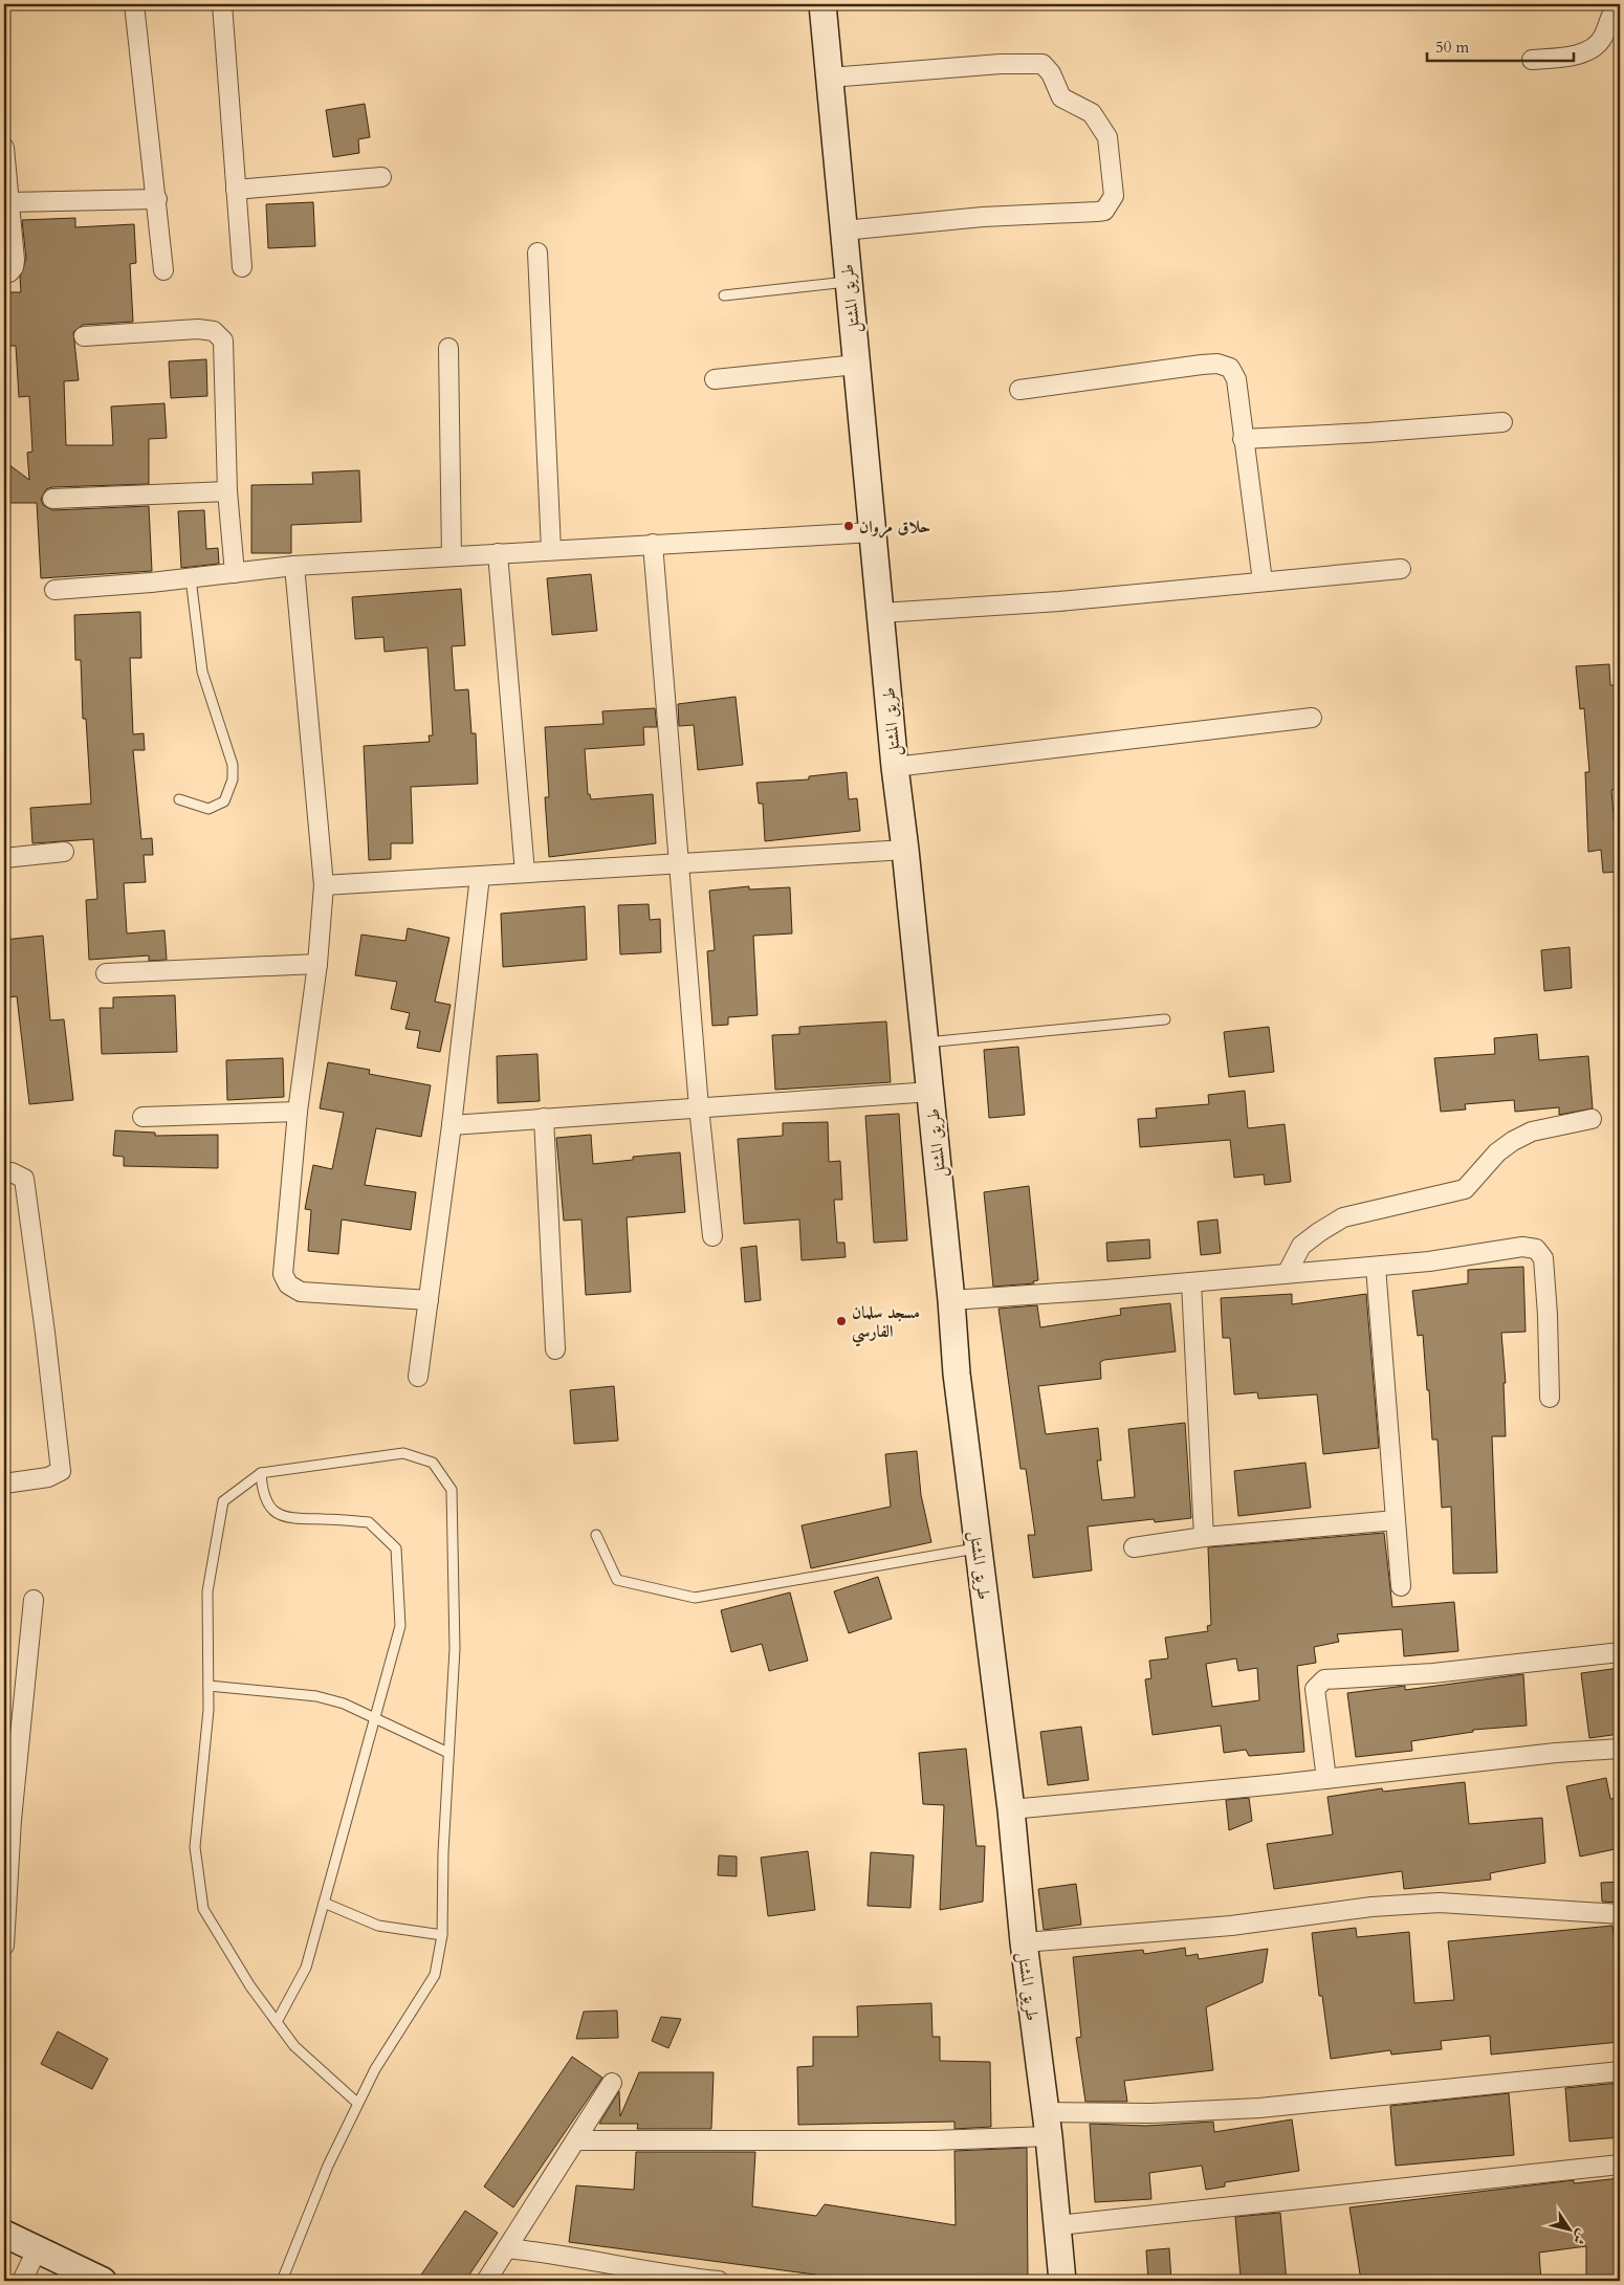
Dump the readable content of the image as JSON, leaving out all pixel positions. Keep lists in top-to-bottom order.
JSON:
{
  "streets": {
    "main road": ["طريق المشتل"]
  },
  "places": ["حلاق مروان", "مسجد سلمان الفارسي"],
  "scale_bar": "50 m",
  "north": "bottom right"
}
